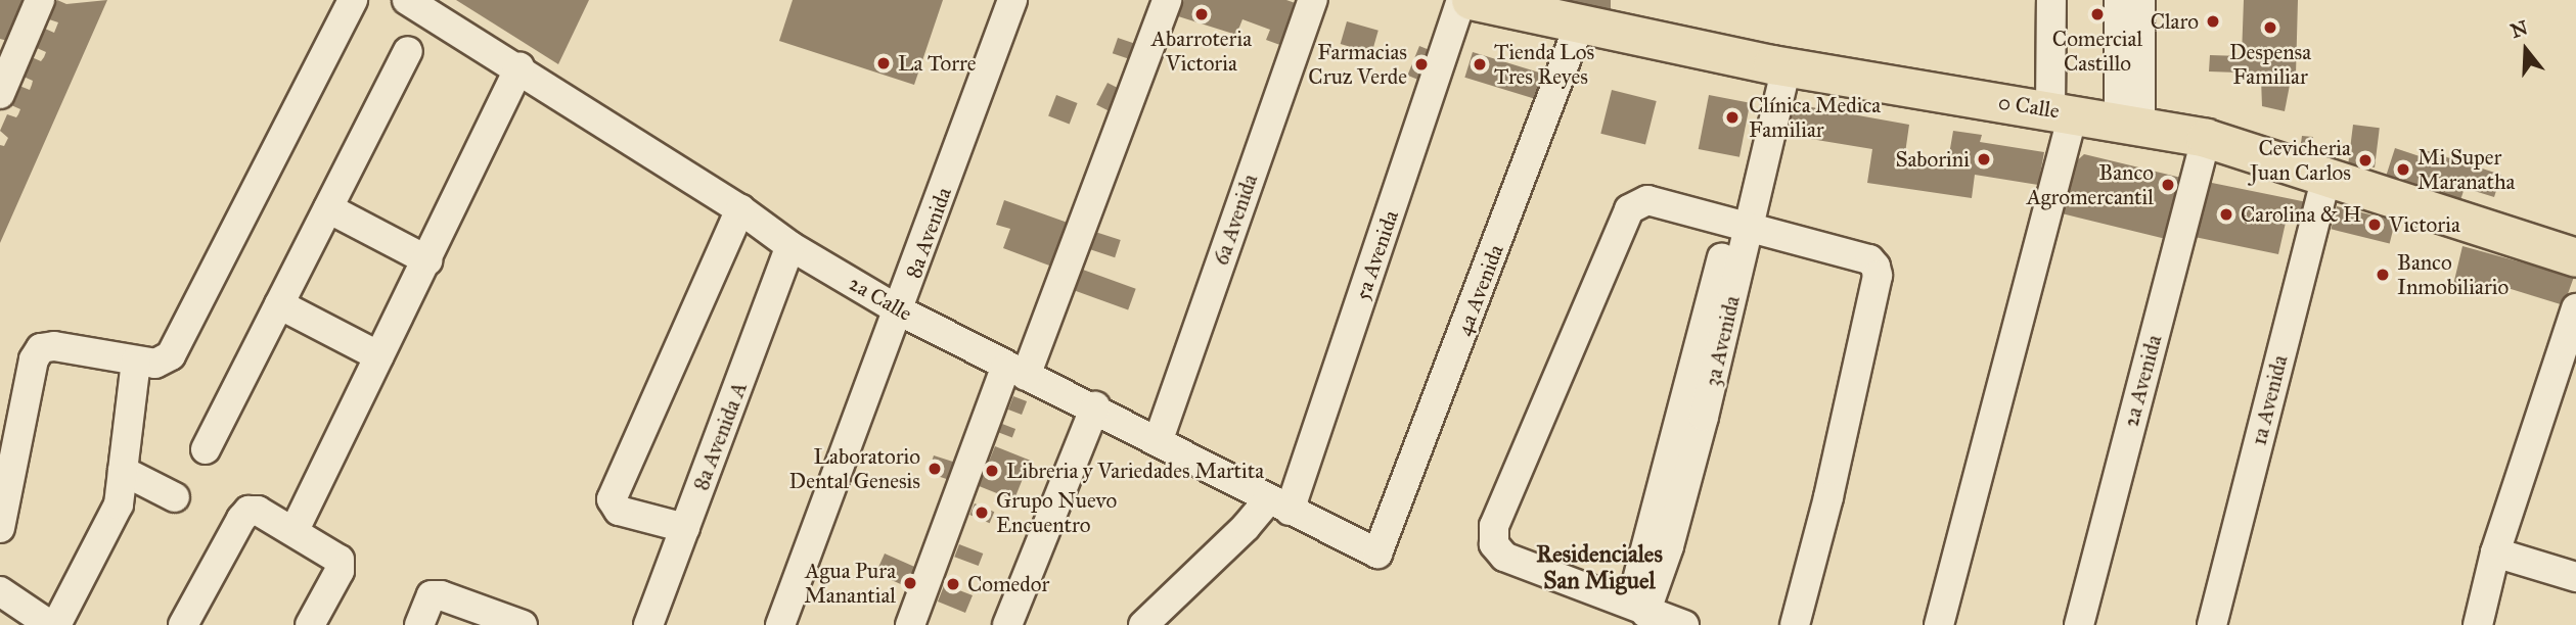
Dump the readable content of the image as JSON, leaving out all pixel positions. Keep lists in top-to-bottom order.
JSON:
{
  "streets": {
    "main road": ["0 Calle"],
    "street": [
      "6a Avenida",
      "8a Avenida",
      "5a Avenida",
      "4a Avenida",
      "2a Calle",
      "3a Avenida",
      "2a Avenida",
      "1a Avenida",
      "8a Avenida A"
    ]
  },
  "crossings": [
    ["0 Calle", "4a Avenida"],
    ["0 Calle", "3a Avenida"],
    ["0 Calle", "2a Avenida"],
    ["0 Calle", "1a Avenida"],
    ["6a Avenida", "2a Calle"],
    ["8a Avenida", "2a Calle"],
    ["5a Avenida", "2a Calle"],
    ["4a Avenida", "2a Calle"],
    ["2a Calle", "8a Avenida A"]
  ],
  "districts": ["Residenciales San Miguel"],
  "places": [
    "Abarroteria Victoria",
    "Comercial Castillo",
    "Claro",
    "Despensa Familiar",
    "La Torre",
    "Farmacias Cruz Verde",
    "Tienda Los Tres Reyes",
    "Clínica Medica Familiar",
    "Saborini",
    "Cevicheria Juan Carlos",
    "Mi Super Maranatha",
    "Banco Agromercantil",
    "Carolina & H",
    "Victoria",
    "Banco Inmobiliario",
    "Laboratorio Dental Genesis",
    "Libreria y Variedades Martita",
    "Grupo Nuevo Encuentro",
    "Agua Pura Manantial",
    "Comedor"
  ],
  "north": "top"
}
